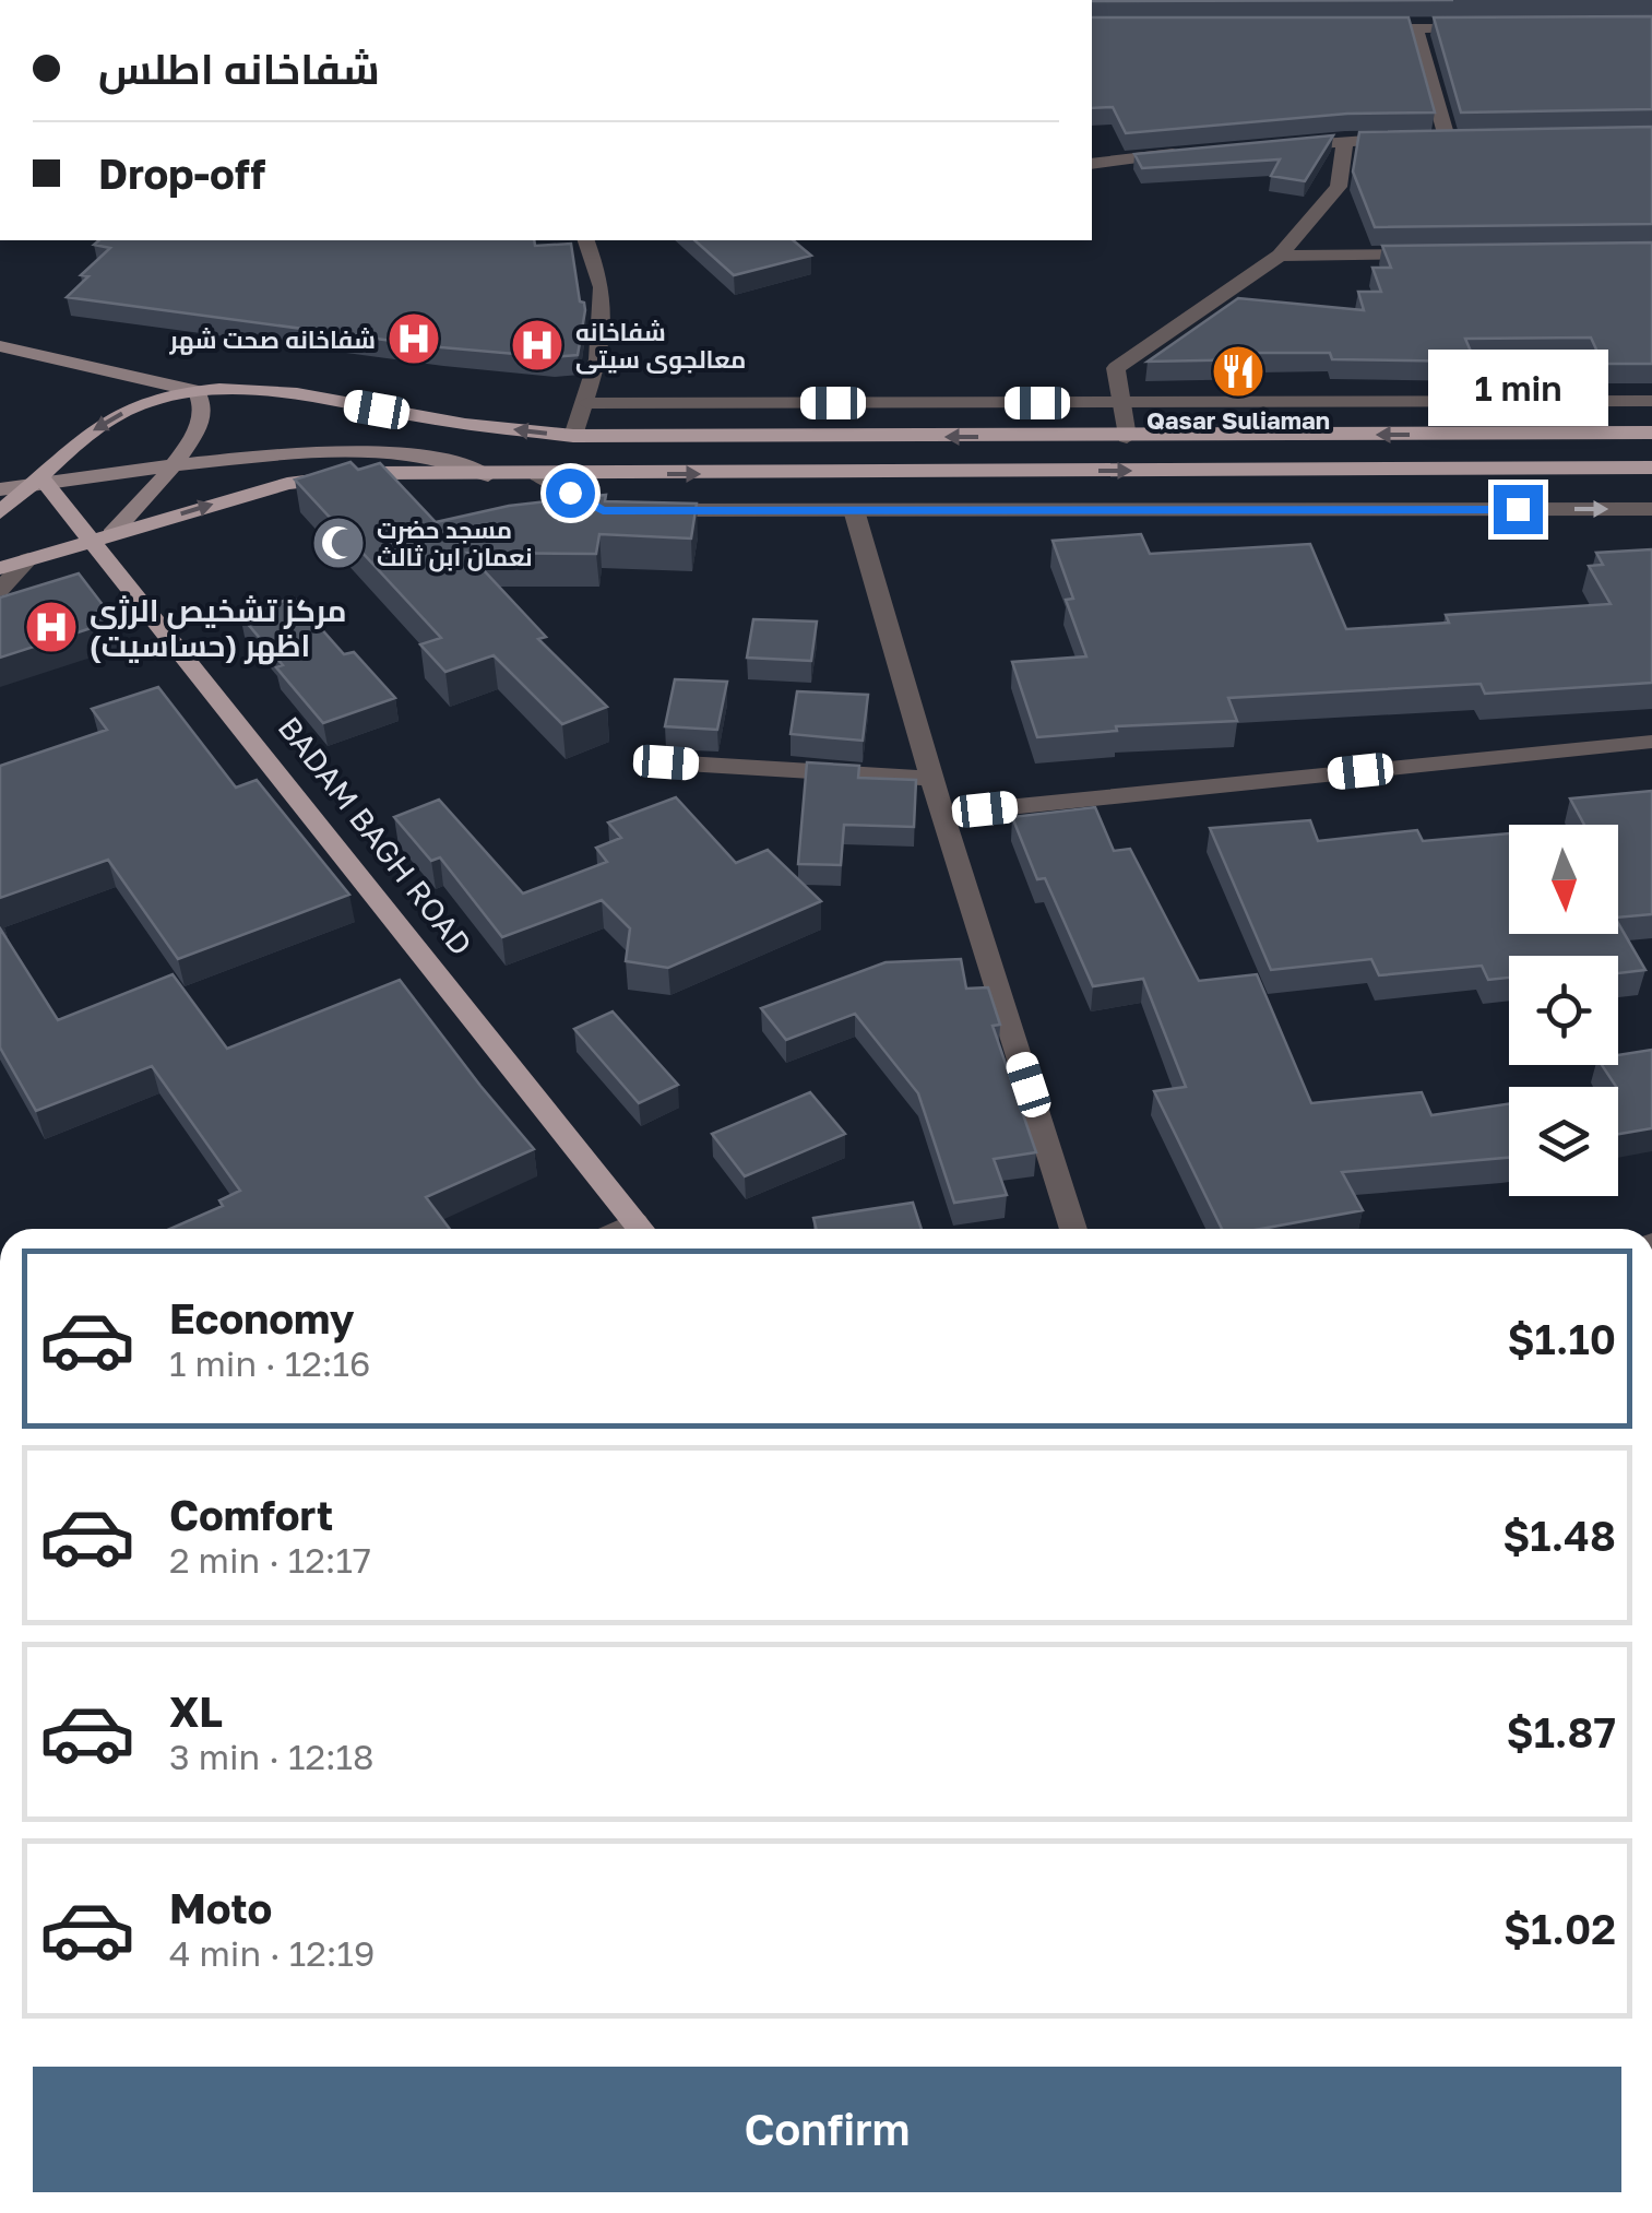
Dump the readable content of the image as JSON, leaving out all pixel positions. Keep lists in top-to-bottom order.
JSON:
{
  "streets": {
    "main road": ["BADAM BAGH ROAD"]
  },
  "places": {
    "hospital": ["شفاخانه صحت شهر", "شفاخانه معالجوی سیتی", "مرکز تشخیص الرژی (حساسیت) اظهر"],
    "restaurant": ["Qasar Suliaman"],
    "mosque": ["مسجد حضرت نعمان ابن ثالث"]
  },
  "north": "bottom",
  "page": {
    "banner": ["شفاخانه اطلس", "Drop-off"],
    "bubble": "1 min",
    "list": [
      {
        "name": "Economy",
        "note": "1 min · 12:16",
        "value": "$1.10"
      },
      {
        "name": "Comfort",
        "note": "2 min · 12:17",
        "value": "$1.48"
      },
      {
        "name": "XL",
        "note": "3 min · 12:18",
        "value": "$1.87"
      },
      {
        "name": "Moto",
        "note": "4 min · 12:19",
        "value": "$1.02"
      }
    ],
    "buttons": "Confirm"
  }
}
